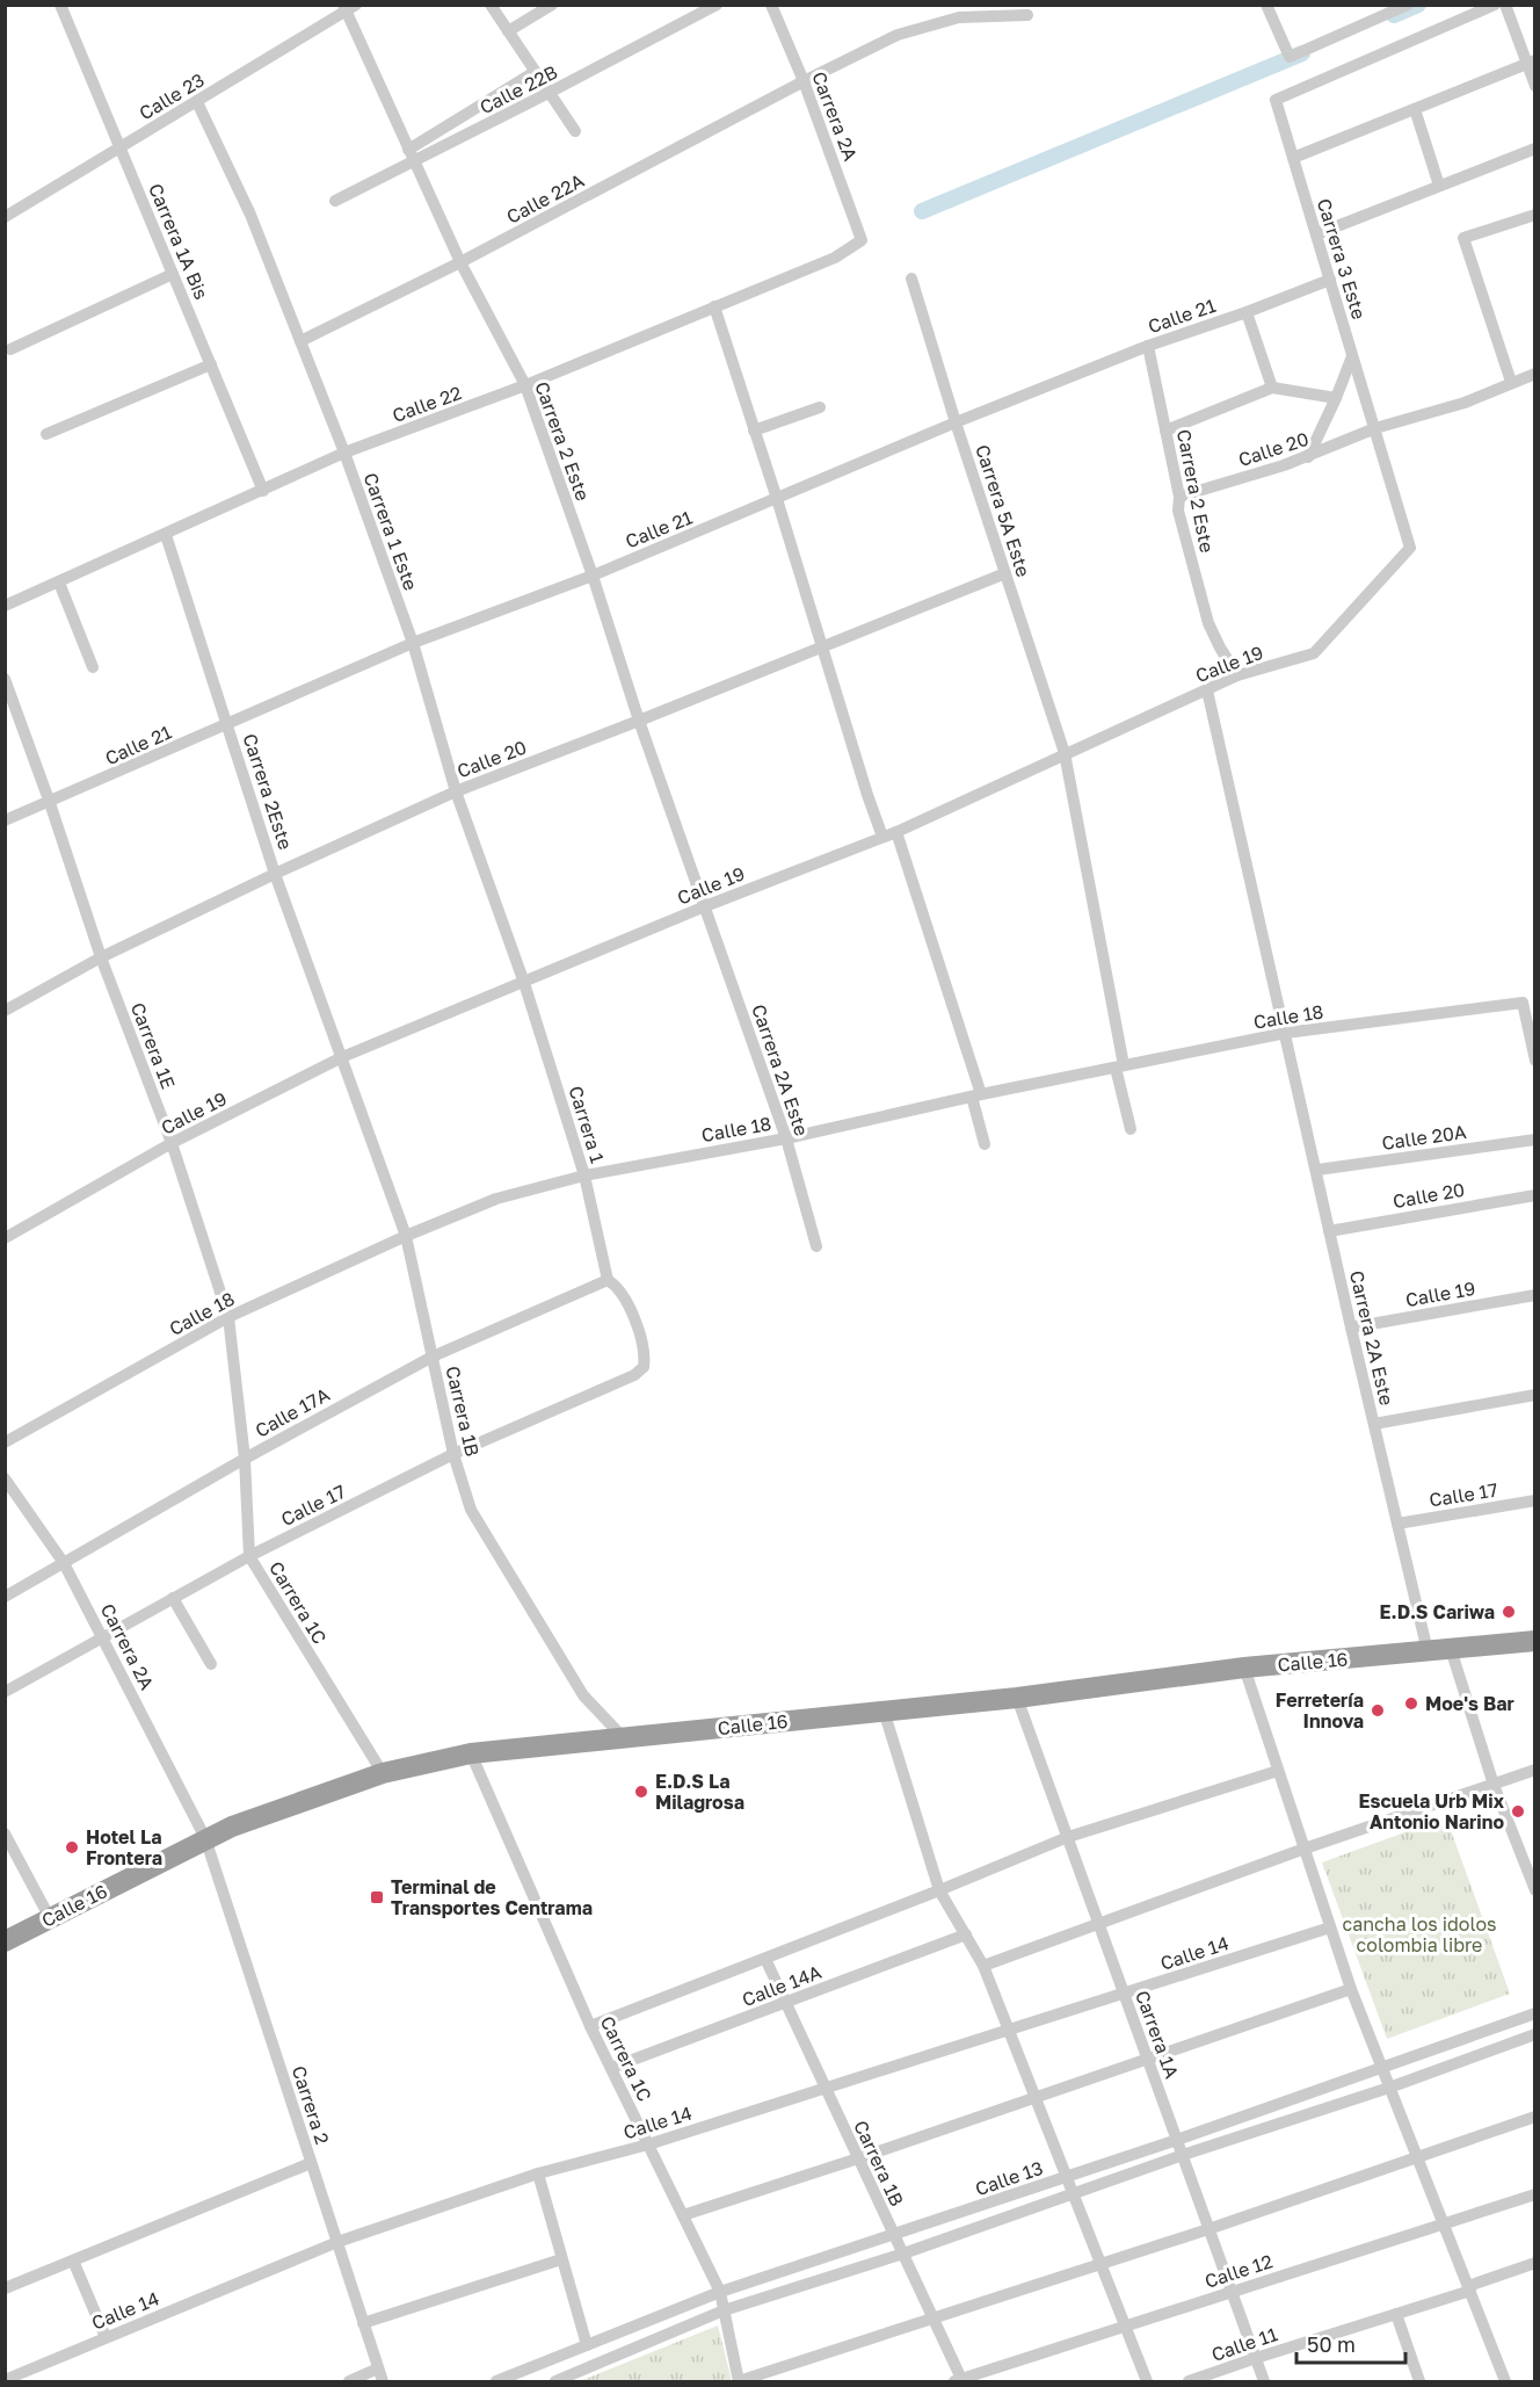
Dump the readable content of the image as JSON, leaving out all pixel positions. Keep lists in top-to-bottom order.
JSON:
{
  "streets": {
    "highway": ["Calle 16"],
    "street": [
      "Calle 22B",
      "Calle 23",
      "Carrera 2A",
      "Calle 22A",
      "Carrera 1A Bis",
      "Carrera 3 Este",
      "Calle 21",
      "Calle 22",
      "Carrera 2 Este",
      "Calle 20",
      "Carrera 5A Este",
      "Carrera 1 Este",
      "Calle 19",
      "Carrera 2Este",
      "Calle 18",
      "Carrera 1E",
      "Carrera 2A Este",
      "Carrera 1",
      "Calle 20A",
      "Carrera 1B",
      "Calle 17A",
      "Calle 17",
      "Carrera 1C",
      "Calle 14",
      "Calle 14A",
      "Carrera 1A",
      "Carrera 2",
      "Calle 13",
      "Calle 12",
      "Calle 11"
    ]
  },
  "crossings": [
    ["Calle 22B", "Carrera 2 Este"],
    ["Calle 23", "Carrera 1A Bis"],
    ["Calle 23", "Carrera 2 Este"],
    ["Calle 23", "Carrera 1 Este"],
    ["Carrera 2A", "Calle 22A"],
    ["Carrera 2A", "Calle 22"],
    ["Carrera 2A", "Calle 17A"],
    ["Carrera 2A", "Calle 17"],
    ["Carrera 2A", "Calle 16"],
    ["Carrera 2A", "Carrera 2"],
    ["Calle 22A", "Carrera 2 Este"],
    ["Calle 22A", "Carrera 1 Este"],
    ["Carrera 1A Bis", "Calle 22"],
    ["Carrera 3 Este", "Calle 21"],
    ["Carrera 3 Este", "Calle 20"],
    ["Carrera 3 Este", "Calle 19"],
    ["Calle 21", "Carrera 2 Este"],
    ["Calle 21", "Carrera 5A Este"],
    ["Calle 21", "Carrera 1 Este"],
    ["Calle 21", "Carrera 2Este"],
    ["Calle 21", "Carrera 1E"],
    ["Calle 22", "Carrera 2 Este"],
    ["Calle 22", "Carrera 1 Este"],
    ["Calle 22", "Carrera 2Este"],
    ["Carrera 2 Este", "Calle 20"],
    ["Carrera 2 Este", "Calle 19"],
    ["Carrera 2 Este", "Carrera 2A Este"],
    ["Calle 20", "Carrera 5A Este"],
    ["Calle 20", "Carrera 1 Este"],
    ["Calle 20", "Carrera 2Este"],
    ["Calle 20", "Carrera 1E"],
    ["Calle 20", "Carrera 2A Este"],
    ["Carrera 5A Este", "Calle 19"],
    ["Carrera 1 Este", "Calle 19"],
    ["Carrera 1 Este", "Carrera 1"],
    ["Calle 19", "Carrera 2Este"],
    ["Calle 19", "Carrera 1E"],
    ["Calle 19", "Carrera 2A Este"],
    ["Calle 19", "Carrera 1"],
    ["Calle 19", "Carrera 1B"],
    ["Carrera 2Este", "Carrera 1B"],
    ["Calle 18", "Carrera 1E"],
    ["Calle 18", "Carrera 2A Este"],
    ["Calle 18", "Carrera 1"],
    ["Calle 18", "Carrera 1B"],
    ["Carrera 1E", "Calle 17A"],
    ["Carrera 1E", "Calle 17"],
    ["Carrera 1E", "Carrera 1C"],
    ["Carrera 2A Este", "Calle 20A"],
    ["Carrera 2A Este", "Calle 17"],
    ["Carrera 2A Este", "Calle 16"],
    ["Carrera 1", "Calle 17A"],
    ["Carrera 1", "Calle 17"],
    ["Carrera 1B", "Calle 17A"],
    ["Carrera 1B", "Calle 17"],
    ["Carrera 1B", "Calle 16"],
    ["Carrera 1B", "Calle 14"],
    ["Carrera 1B", "Calle 14A"],
    ["Carrera 1B", "Calle 13"],
    ["Carrera 1B", "Calle 12"],
    ["Calle 17A", "Calle 17"],
    ["Calle 17", "Carrera 1C"],
    ["Carrera 1C", "Calle 16"],
    ["Carrera 1C", "Calle 14"],
    ["Carrera 1C", "Calle 14A"],
    ["Carrera 1C", "Calle 13"],
    ["Calle 16", "Carrera 1A"],
    ["Calle 16", "Carrera 2"],
    ["Calle 14", "Carrera 1A"],
    ["Calle 14", "Carrera 2"],
    ["Carrera 1A", "Calle 13"],
    ["Carrera 1A", "Calle 12"],
    ["Carrera 1A", "Calle 11"]
  ],
  "parks": ["cancha los idolos colombia libre"],
  "places": {
    "other": [
      "E.D.S Cariwa",
      "Moe's Bar",
      "Ferretería Innova",
      "E.D.S La Milagrosa",
      "Escuela Urb Mix Antonio Narino",
      "Hotel La Frontera"
    ],
    "transit": ["Terminal de Transportes Centrama"]
  },
  "scale_bar": "50 m"
}
